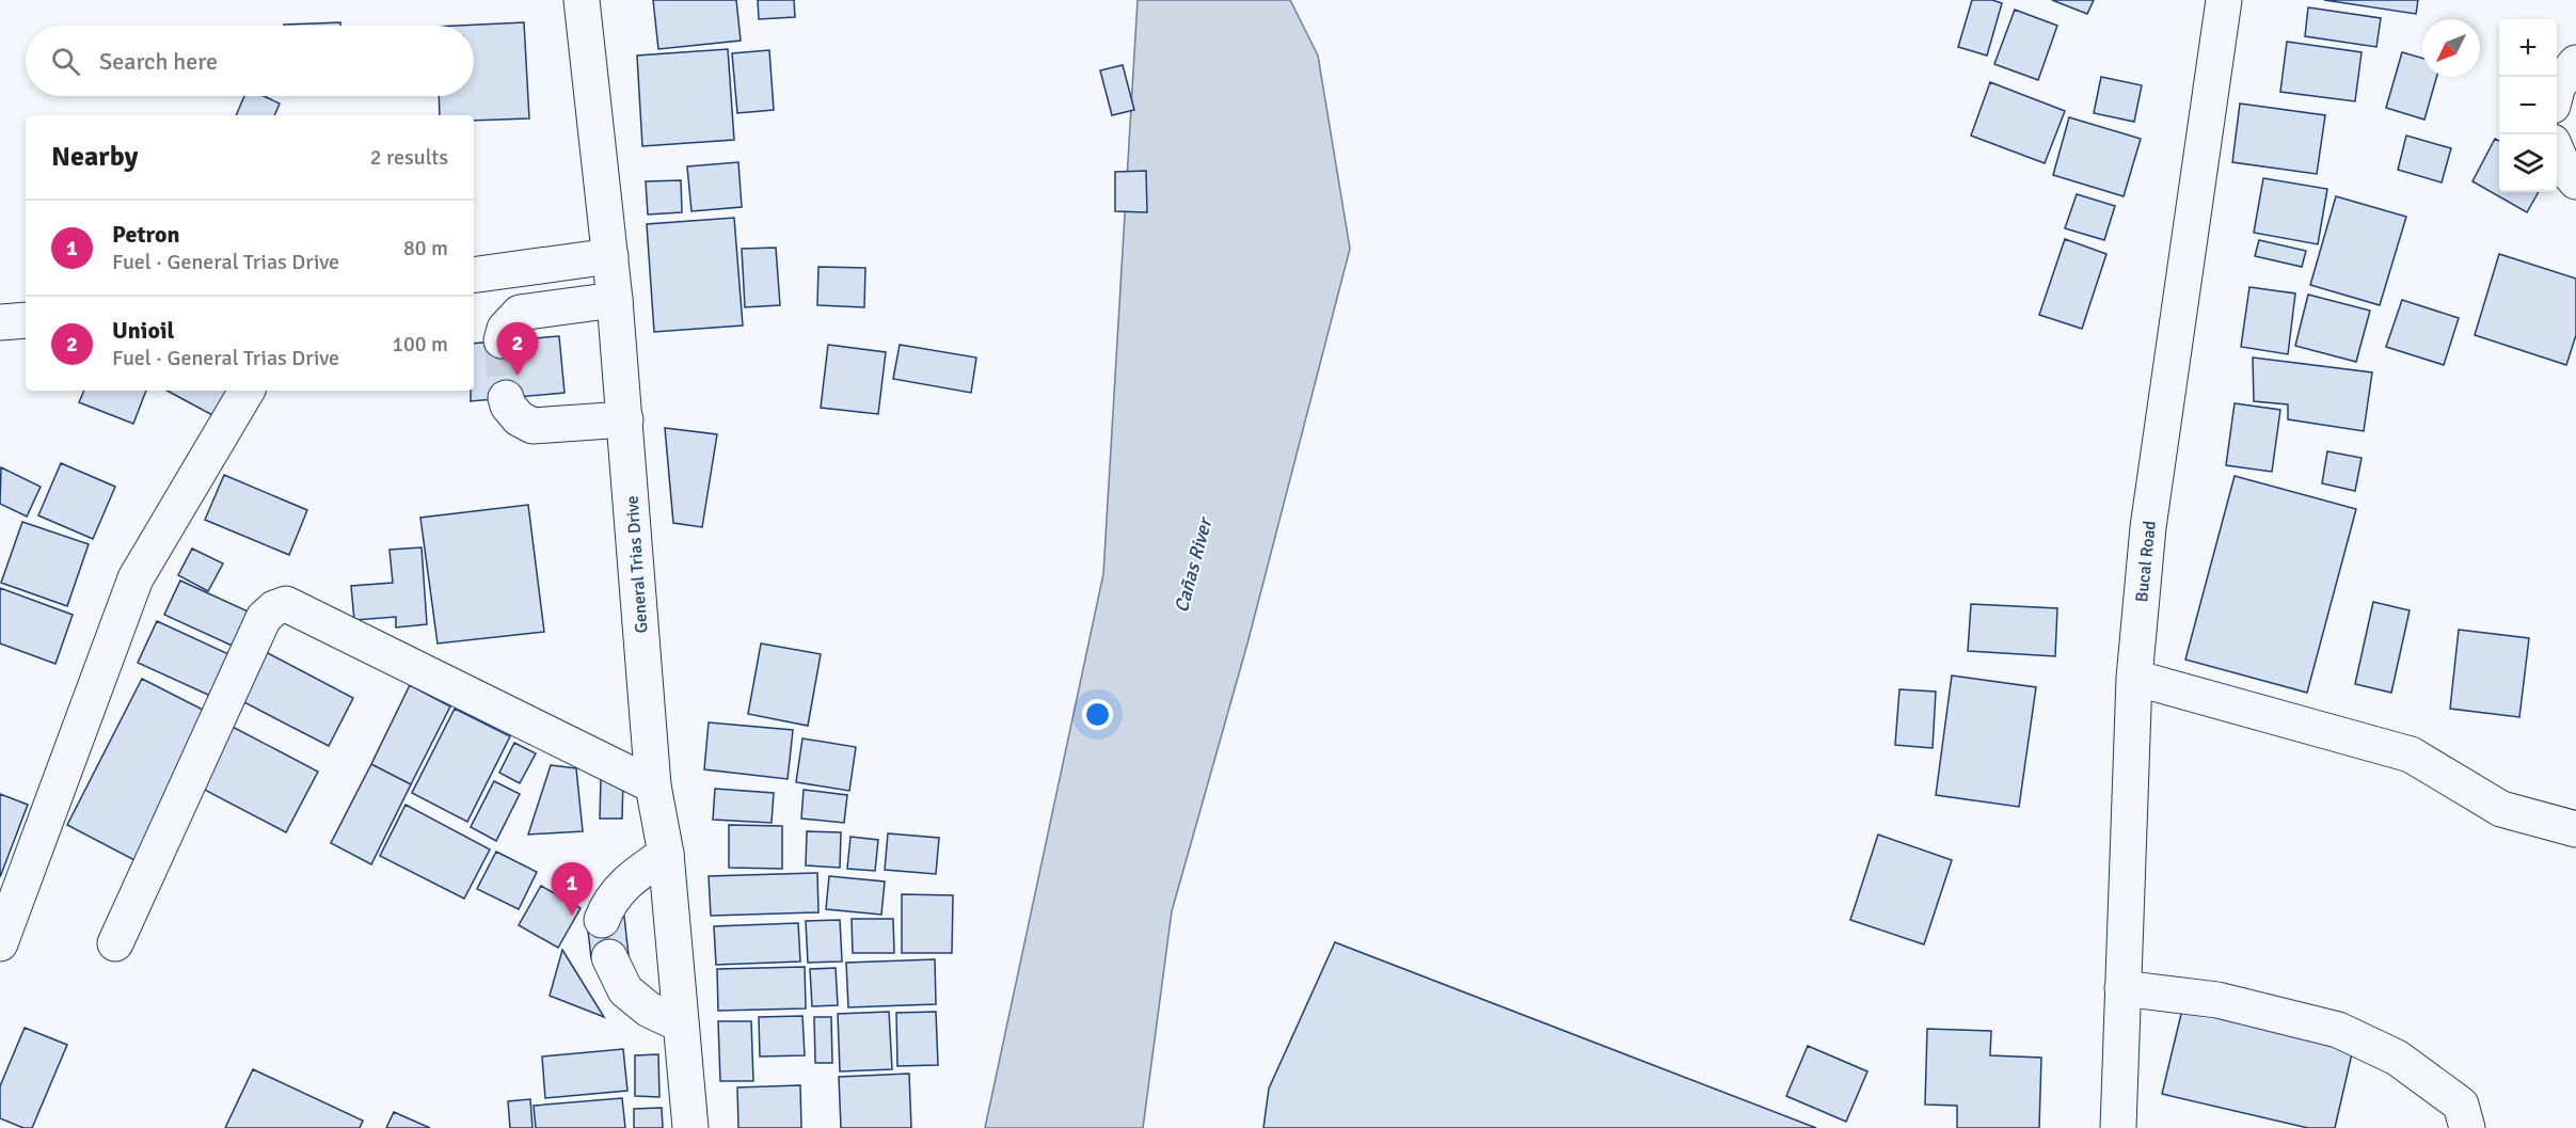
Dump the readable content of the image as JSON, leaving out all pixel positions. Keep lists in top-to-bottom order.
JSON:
{
  "streets": {
    "street": ["Bucal Road", "General Trias Drive"]
  },
  "water": ["Cañas River"],
  "north": "bottom left",
  "page": {
    "map_buttons": ["+", "−"],
    "search": "Search here",
    "heading": ["Nearby", "2 results"],
    "list": [
      {
        "mark": "1",
        "name": "Petron",
        "note": "Fuel · General Trias Drive",
        "value": "80 m"
      },
      {
        "mark": "2",
        "name": "Unioil",
        "note": "Fuel · General Trias Drive",
        "value": "100 m"
      }
    ],
    "pins": ["2", "1"]
  }
}
